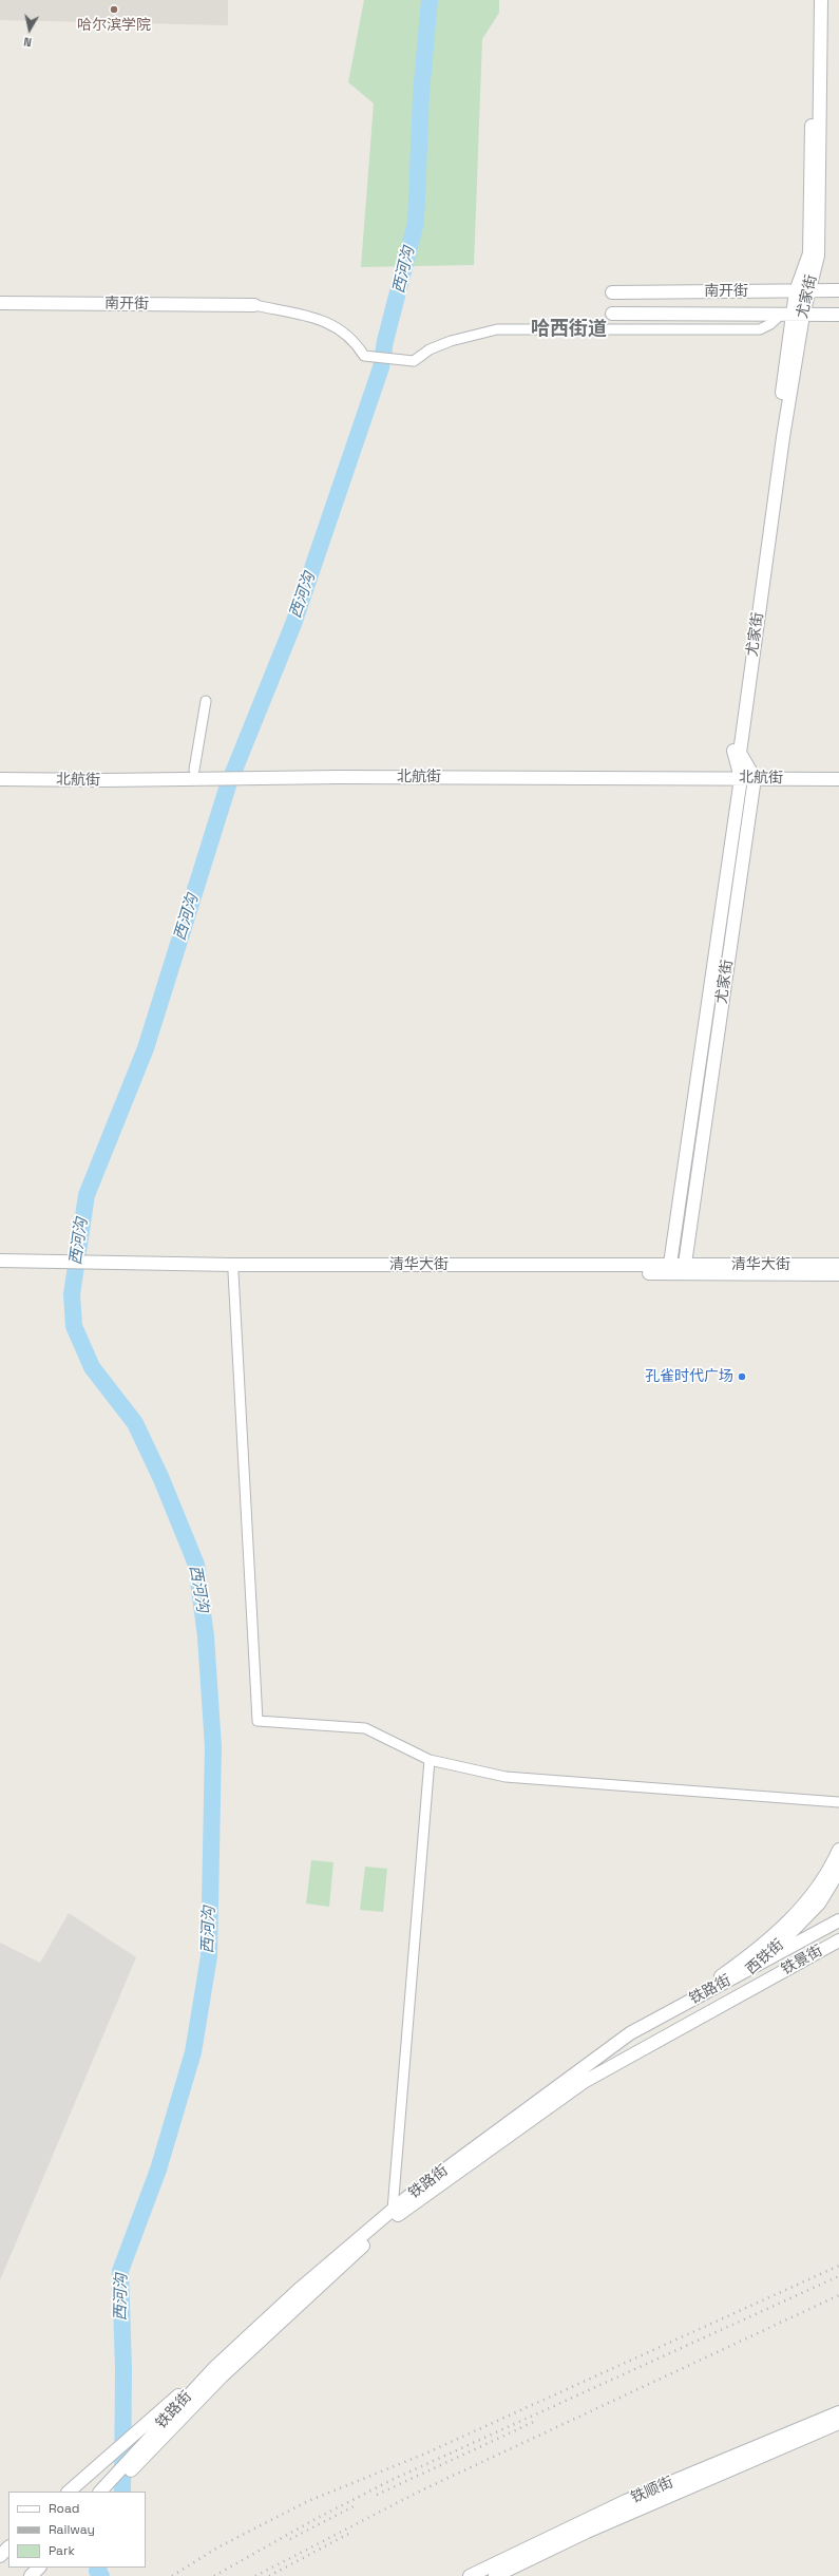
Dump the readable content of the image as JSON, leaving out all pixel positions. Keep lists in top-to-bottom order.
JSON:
{
  "streets": {
    "main road": [
      "南开街",
      "尤家街",
      "北航街",
      "清华大街",
      "西铁街",
      "铁景街",
      "铁路街",
      "铁顺街"
    ]
  },
  "crossings": [
    ["南开街", "尤家街"],
    ["尤家街", "北航街"],
    ["尤家街", "清华大街"],
    ["西铁街", "铁景街"],
    ["西铁街", "铁路街"],
    ["铁景街", "铁路街"]
  ],
  "districts": ["哈西街道"],
  "water": ["西河沟"],
  "places": ["哈尔滨学院", "孔雀时代广场"],
  "legend": ["Road", "Railway", "Park"],
  "north": "bottom"
}
